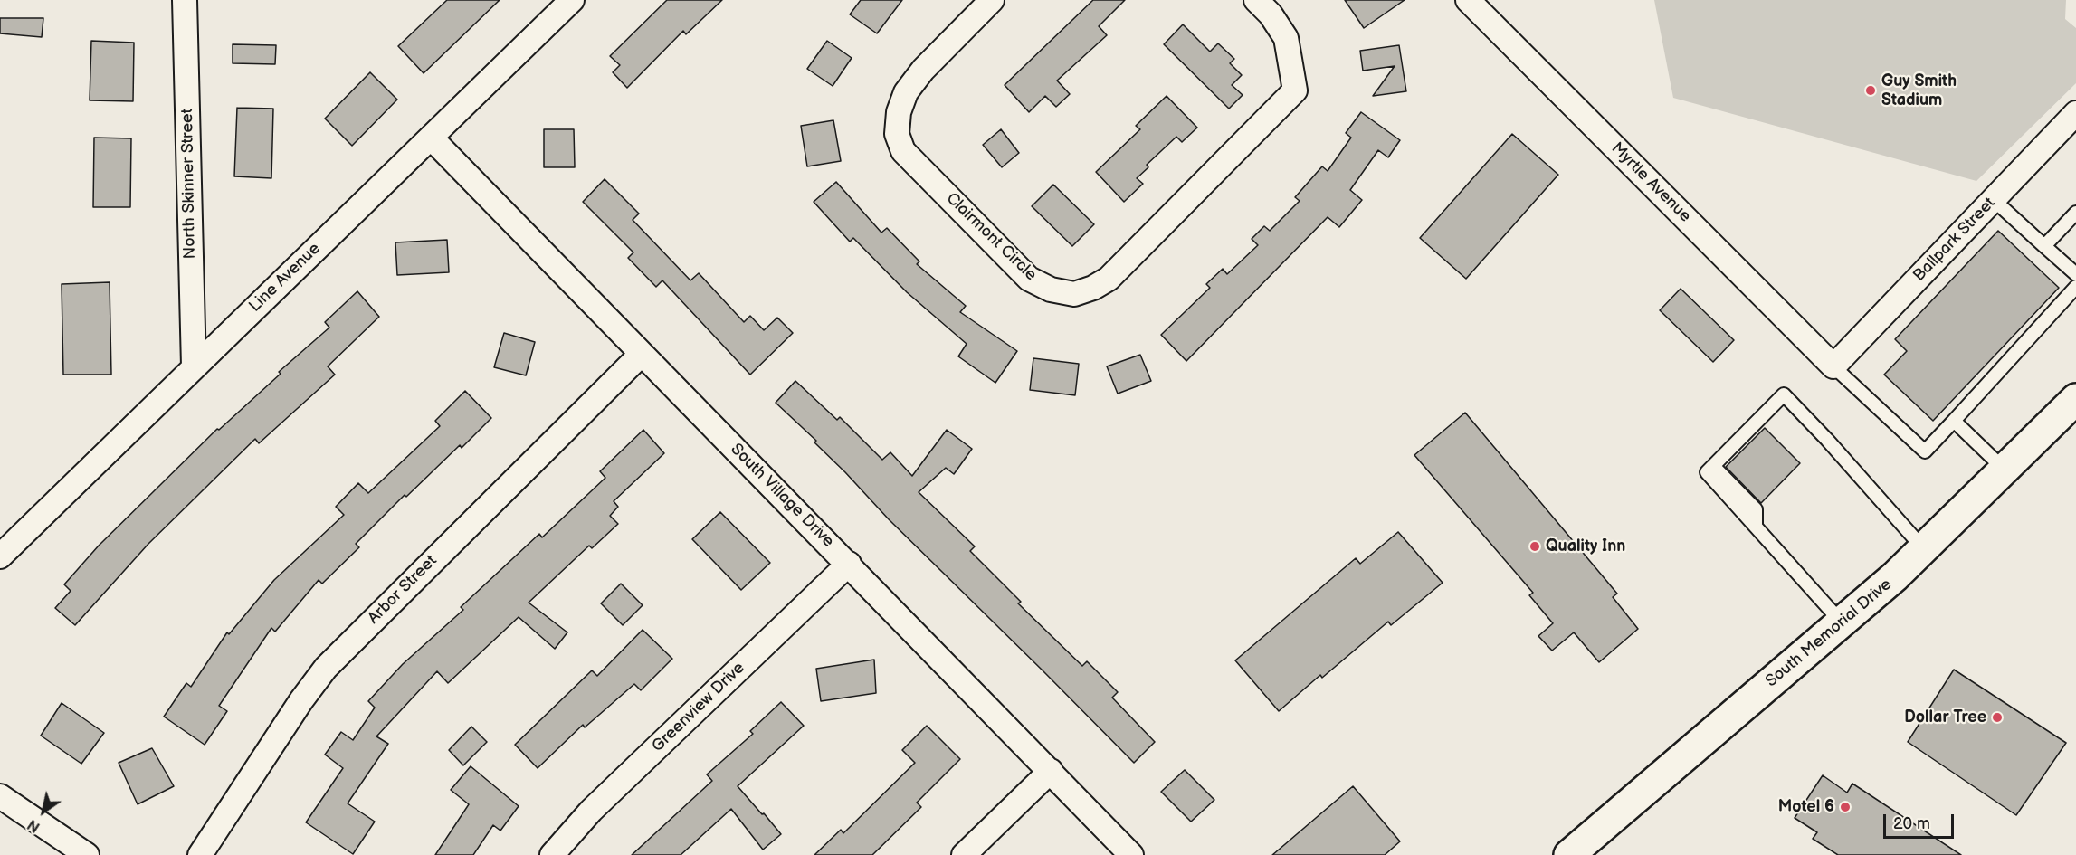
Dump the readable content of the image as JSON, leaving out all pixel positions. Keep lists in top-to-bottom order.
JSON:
{
  "streets": {
    "main road": ["South Memorial Drive"],
    "street": [
      "Myrtle Avenue",
      "North Skinner Street",
      "Clairmont Circle",
      "Ballpark Street",
      "Line Avenue",
      "South Village Drive",
      "Arbor Street",
      "Greenview Drive"
    ]
  },
  "crossings": [
    ["Myrtle Avenue", "Ballpark Street"],
    ["North Skinner Street", "Line Avenue"],
    ["Line Avenue", "South Village Drive"],
    ["South Village Drive", "Arbor Street"],
    ["South Village Drive", "Greenview Drive"]
  ],
  "places": [
    "Guy Smith Stadium",
    "Quality Inn",
    "Dollar Tree",
    "Motel 6"
  ],
  "scale_bar": "20 m",
  "north": "bottom left"
}
